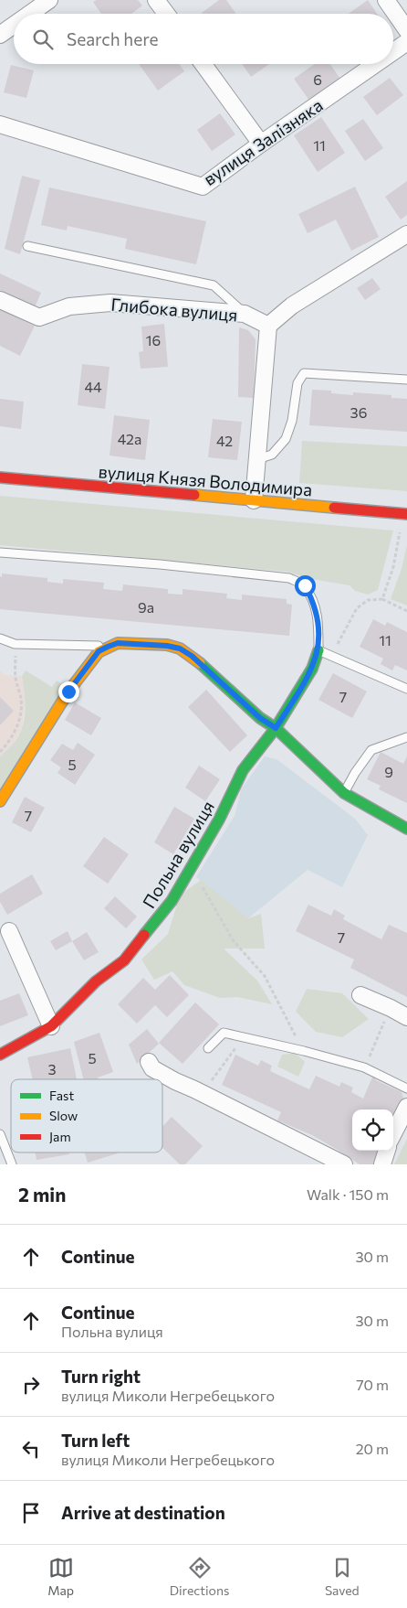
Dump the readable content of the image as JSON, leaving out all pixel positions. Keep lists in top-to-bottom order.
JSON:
{
  "streets": {
    "street": [
      "вулиця Залізняка",
      "Глибока вулиця",
      "вулиця Князя Володимира",
      "Польна вулиця"
    ]
  },
  "house_numbers": [
    "6",
    "11",
    "16",
    "44",
    "36",
    "42а",
    "42",
    "9а",
    "11",
    "7",
    "5",
    "9",
    "7",
    "7",
    "5",
    "3"
  ],
  "legend": ["Fast", "Slow", "Jam"],
  "page": {
    "search": "Search here",
    "heading": ["2 min", "Walk · 150 m"],
    "list": [
      ["Continue", "30 m"],
      ["Continue", "Польна вулиця", "30 m"],
      ["Turn right", "вулиця Миколи Негребецького", "70 m"],
      ["Turn left", "вулиця Миколи Негребецького", "20 m"],
      "Arrive at destination"
    ],
    "nav": ["Map", "Directions", "Saved"]
  }
}
